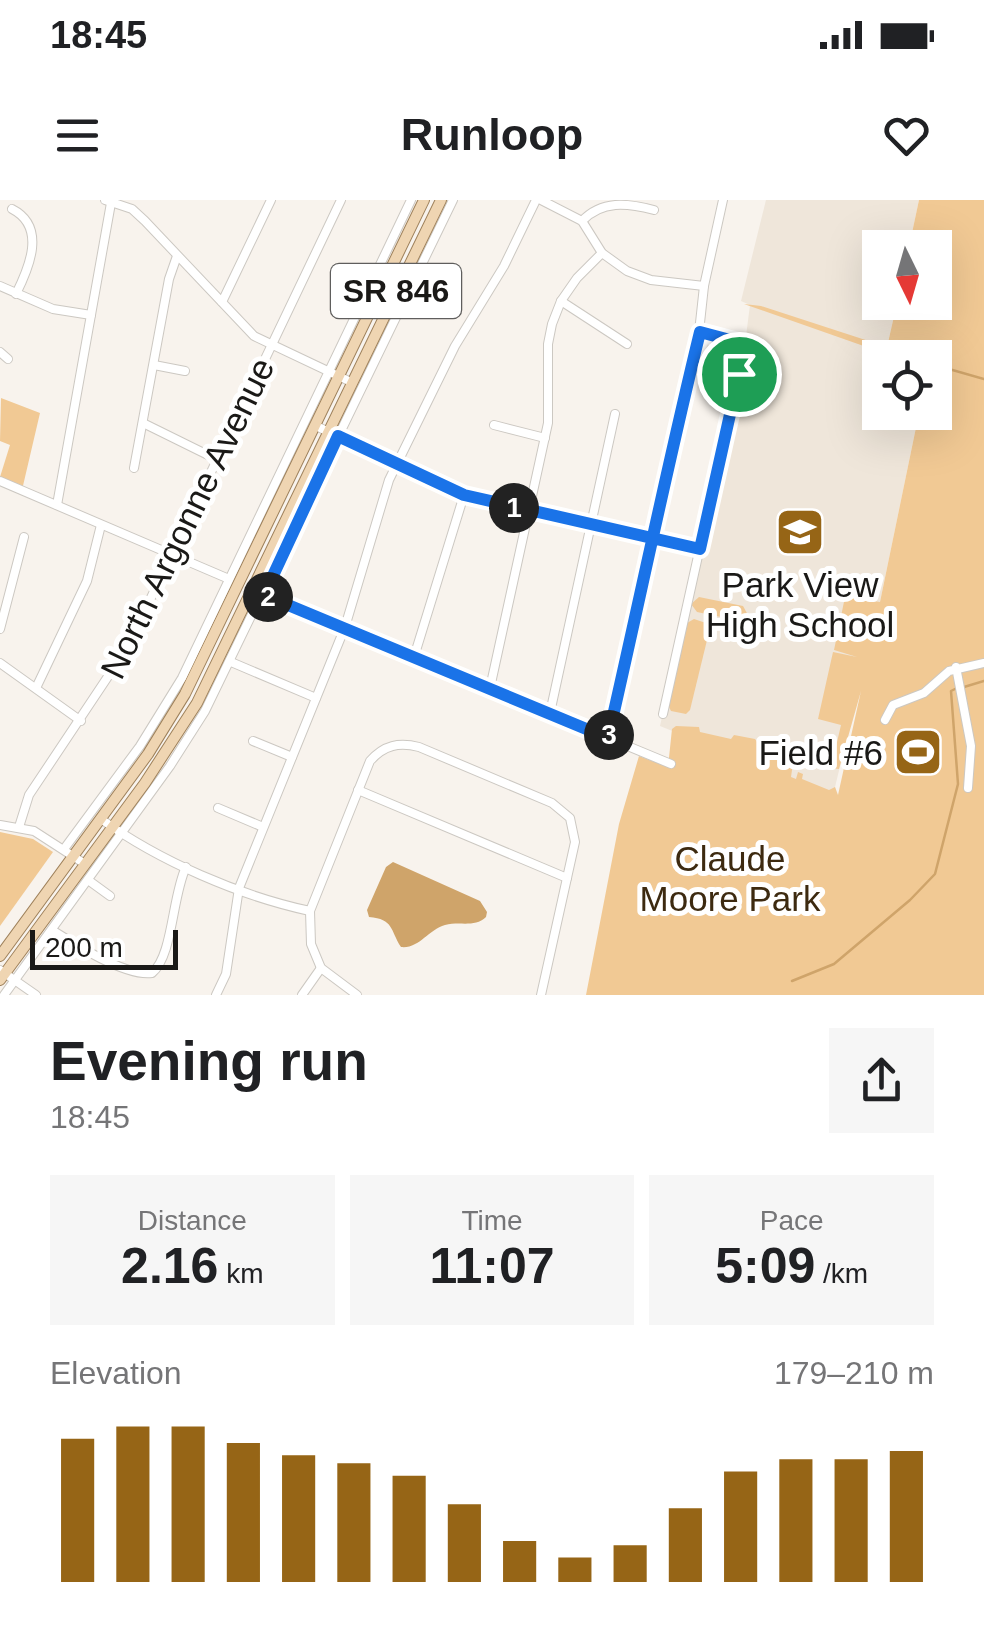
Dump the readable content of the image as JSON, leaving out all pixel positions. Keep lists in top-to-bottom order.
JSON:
{
  "streets": {
    "main road": ["SR 846"],
    "street": ["North Argonne Avenue"]
  },
  "parks": ["Claude Moore Park"],
  "places": {
    "school or university": ["Park View High School"],
    "sports": ["Field #6"]
  },
  "scale_bar": "200 m",
  "north": "bottom",
  "page": {
    "status": "18:45",
    "header": "Runloop",
    "pins": ["1", "2", "3"],
    "scale": "200 m",
    "heading": ["Evening run", "18:45"],
    "stats": [
      ["Distance", "2.16 km"],
      ["Time", "11:07"],
      ["Pace", "5:09 /km"]
    ],
    "chart": ["Elevation", "179–210 m"]
  }
}
